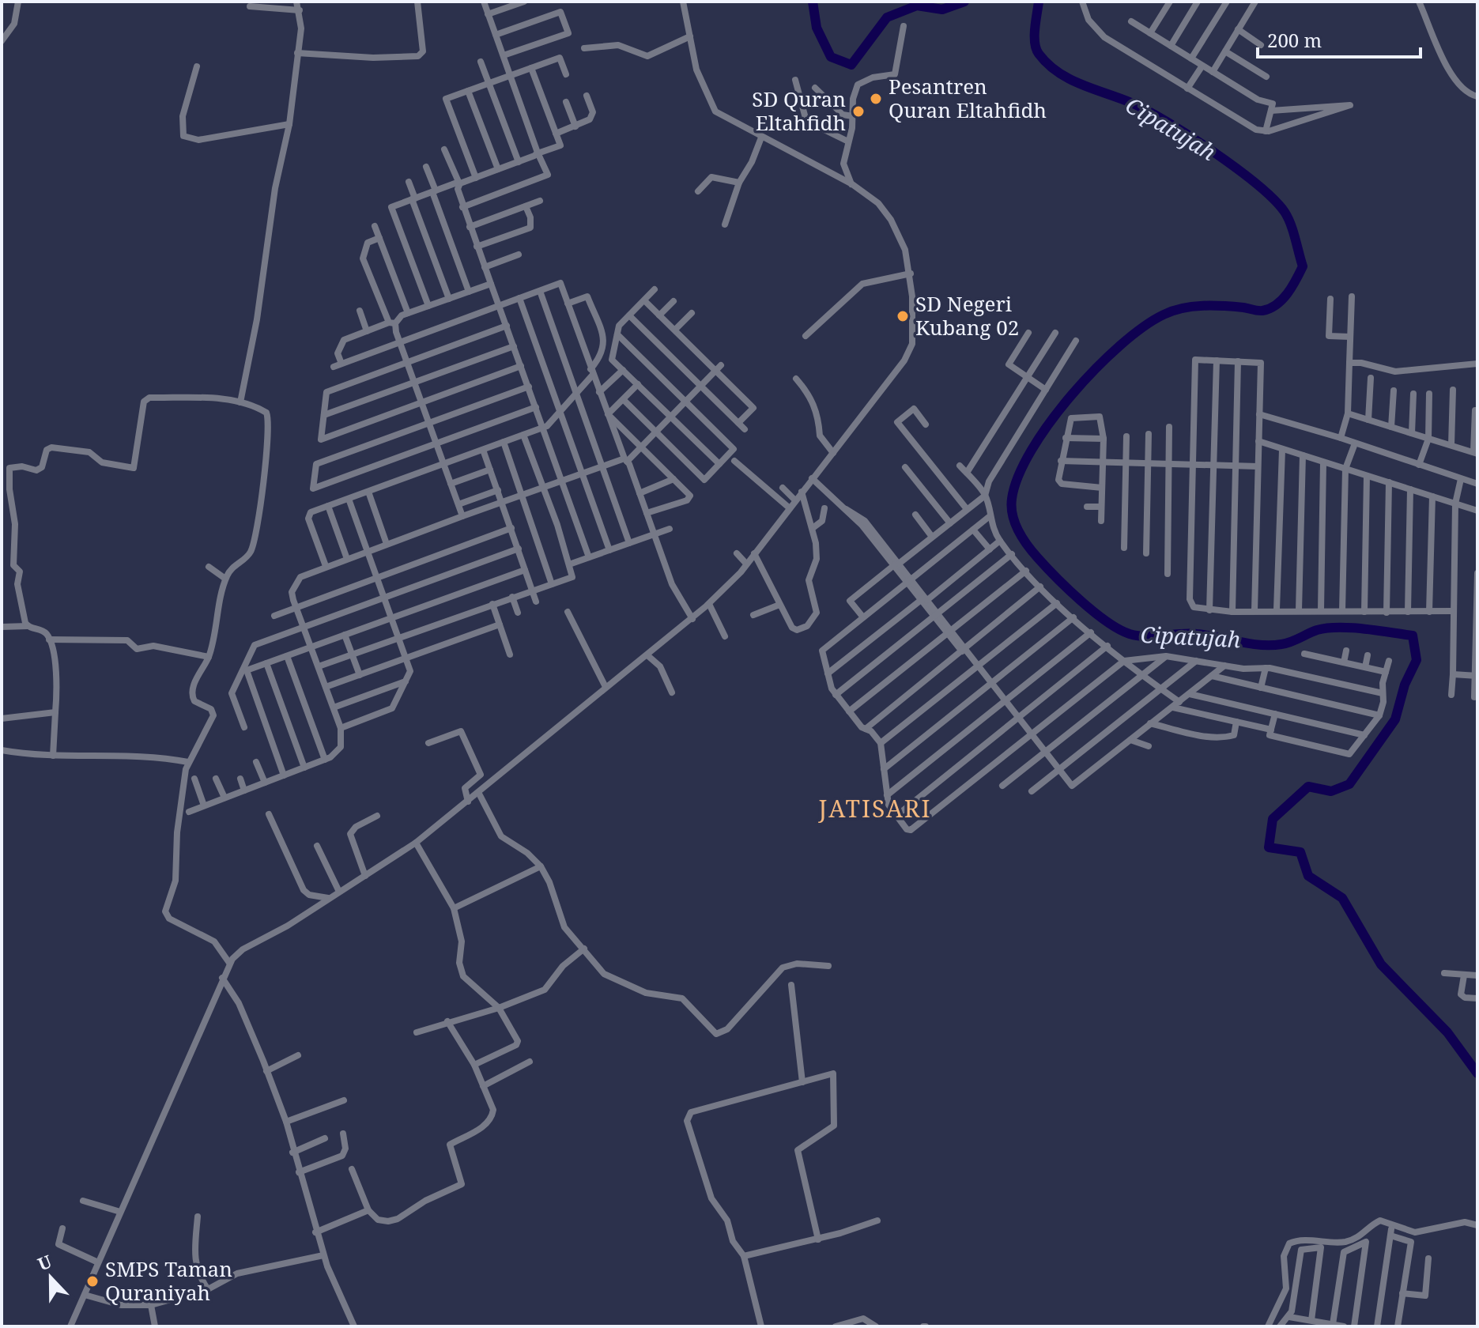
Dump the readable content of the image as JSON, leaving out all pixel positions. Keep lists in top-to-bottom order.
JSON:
{
  "districts": ["JATISARI"],
  "water": ["Cipatujah"],
  "places": [
    "Pesantren Quran Eltahfidh",
    "SD Quran Eltahfidh",
    "SD Negeri Kubang 02",
    "SMPS Taman Quraniyah"
  ],
  "scale_bar": "200 m",
  "north": "top"
}
